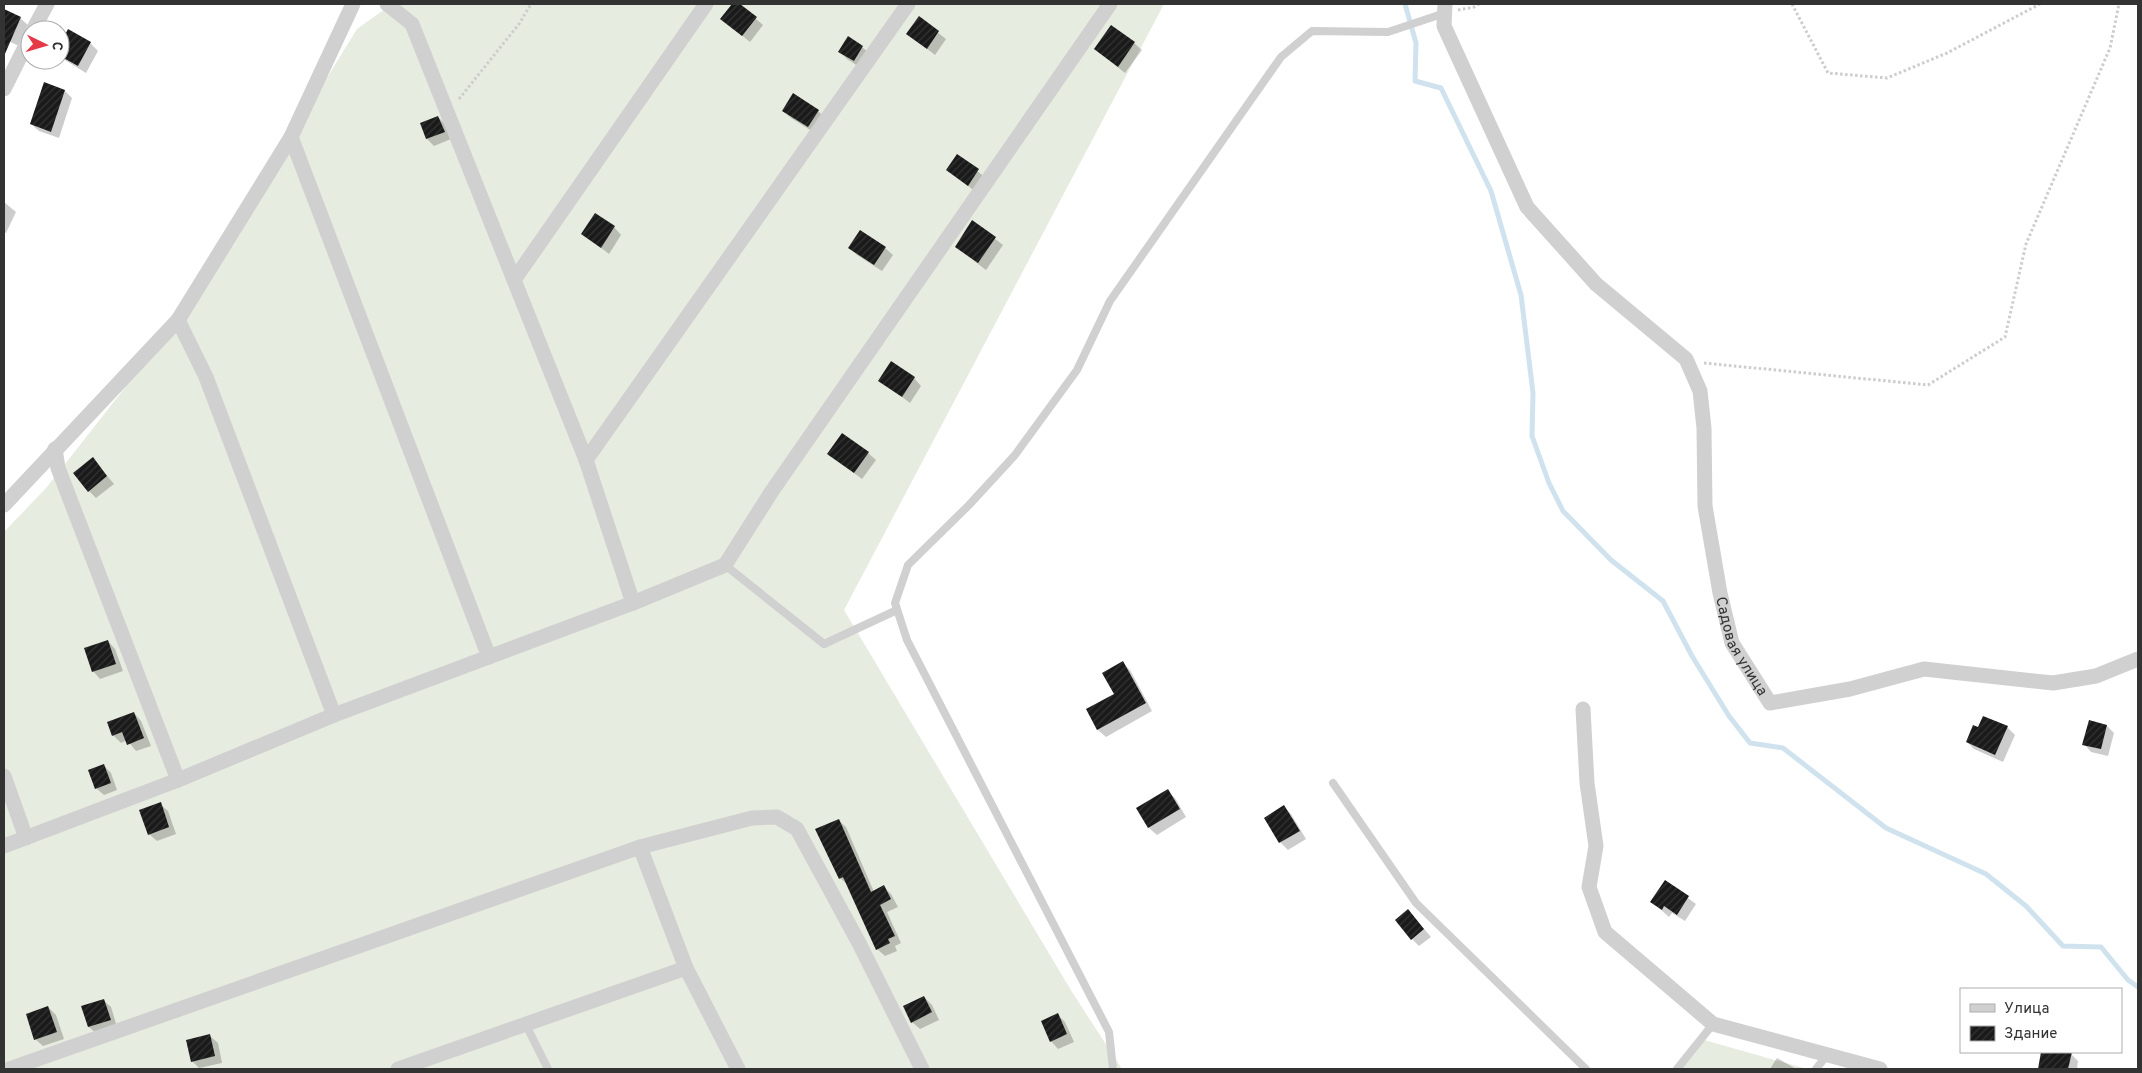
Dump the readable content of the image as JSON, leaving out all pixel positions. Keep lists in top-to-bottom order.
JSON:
{
  "streets": {
    "street": ["Садовая улица"]
  },
  "legend": ["Улица", "Здание"],
  "north": "right"
}
